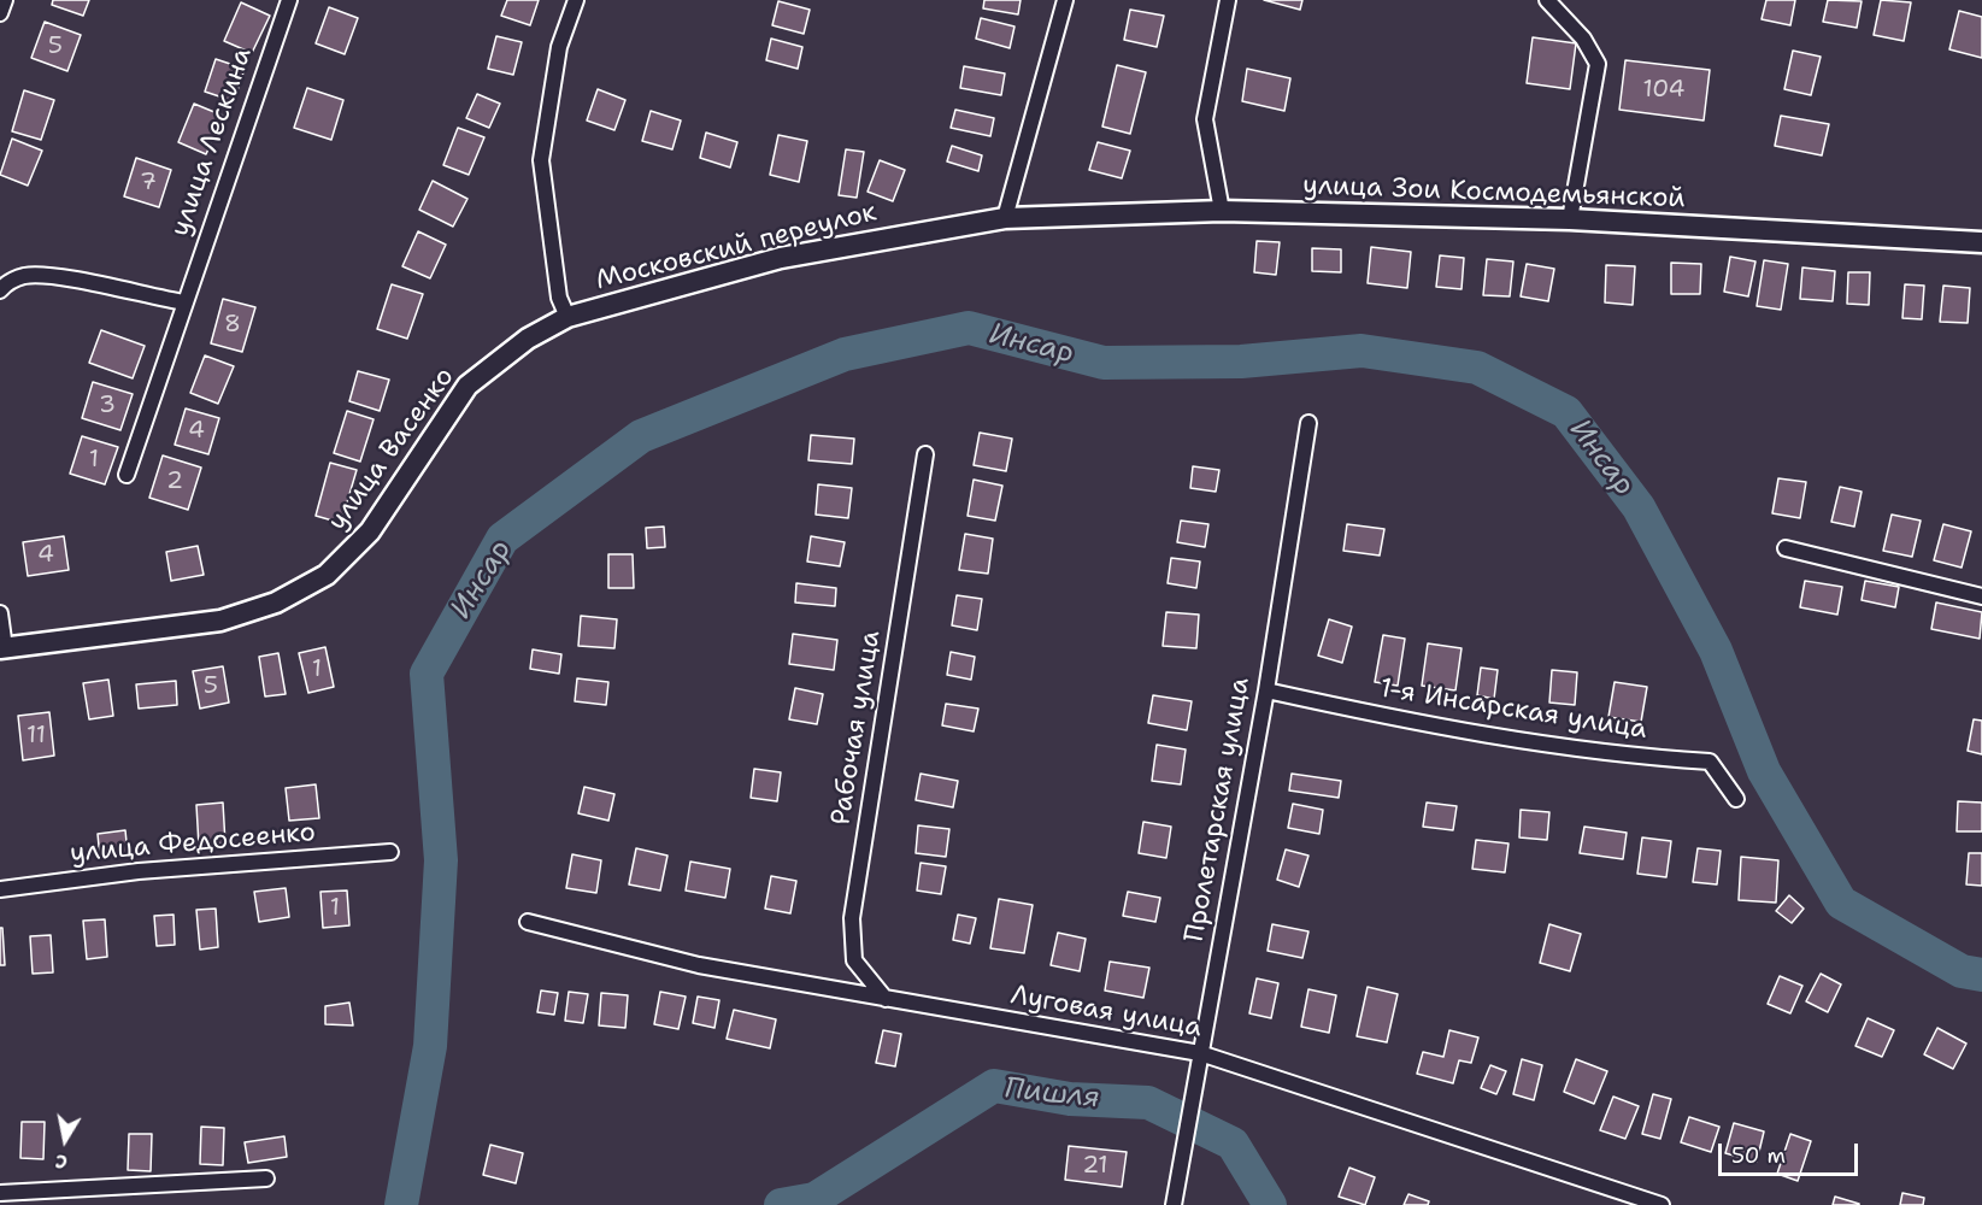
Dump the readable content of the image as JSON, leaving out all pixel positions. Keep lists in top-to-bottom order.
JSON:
{
  "streets": {
    "street": [
      "улица Лескина",
      "улица Зои Космодемьянской",
      "Московский переулок",
      "улица Васенко",
      "1-я Инсарская улица",
      "Рабочая улица",
      "Пролетарская улица",
      "улица Федосеенко",
      "Луговая улица"
    ]
  },
  "crossings": [
    ["улица Зои Космодемьянской", "Московский переулок"],
    ["Московский переулок", "улица Васенко"],
    ["1-я Инсарская улица", "Пролетарская улица"],
    ["Рабочая улица", "Луговая улица"],
    ["Пролетарская улица", "Луговая улица"]
  ],
  "water": ["Инсар", "Пишля"],
  "house_numbers": [
    "5",
    "104",
    "7",
    "8",
    "3",
    "4",
    "1",
    "2",
    "4",
    "1",
    "5",
    "11",
    "1",
    "21"
  ],
  "scale_bar": "50 m",
  "north": "bottom"
}
